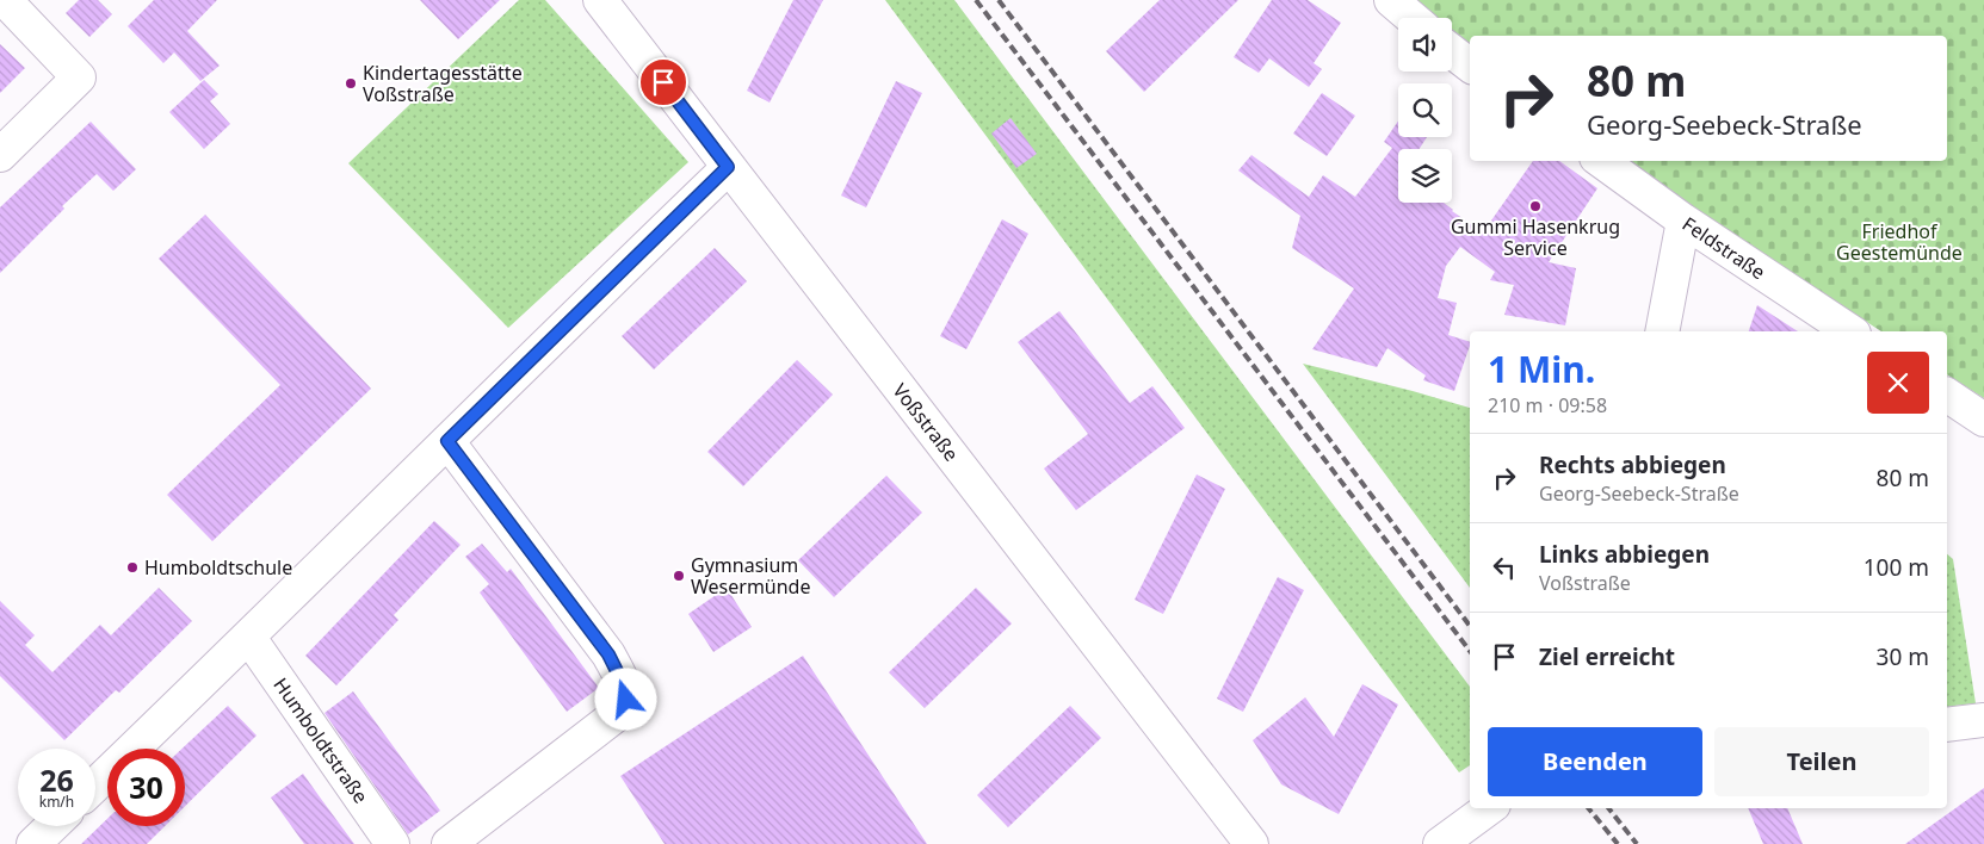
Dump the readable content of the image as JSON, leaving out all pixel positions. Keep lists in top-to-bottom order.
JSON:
{
  "streets": {
    "street": ["Feldstraße", "Voßstraße", "Humboldtstraße"]
  },
  "parks": ["Friedhof Geestemünde"],
  "places": [
    "Kindertagesstätte Voßstraße",
    "Gummi Hasenkrug Service",
    "Humboldtschule",
    "Gymnasium Wesermünde"
  ],
  "page": {
    "turn": ["80 m", "Georg-Seebeck-Straße"],
    "heading": ["1 Min.", "210 m · 09:58"],
    "list": [
      {
        "name": "Rechts abbiegen",
        "note": "Georg-Seebeck-Straße",
        "value": "80 m"
      },
      {
        "name": "Links abbiegen",
        "note": "Voßstraße",
        "value": "100 m"
      },
      {
        "name": "Ziel erreicht",
        "value": "30 m"
      }
    ],
    "buttons": ["Beenden", "Teilen"],
    "speed": "26 km/h",
    "limit": "30"
  }
}
